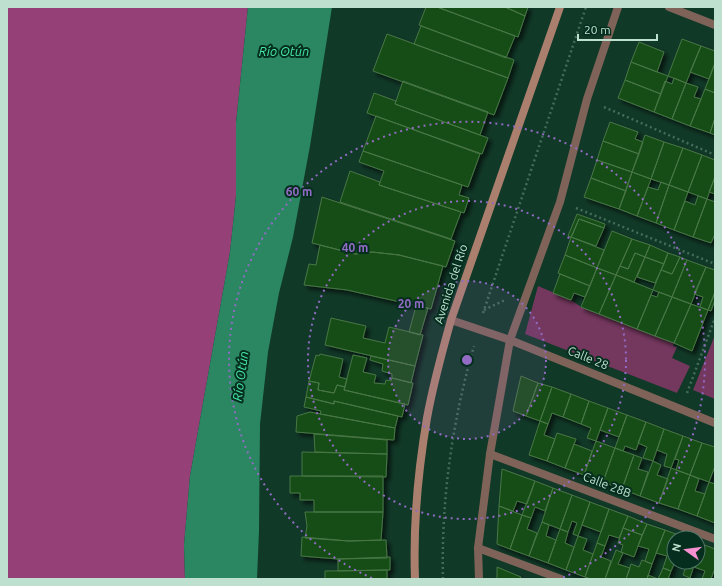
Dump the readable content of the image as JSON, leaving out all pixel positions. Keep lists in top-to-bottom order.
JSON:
{
  "streets": {
    "main road": ["Avenida del Río"],
    "street": ["Calle 28", "Calle 28B"]
  },
  "crossings": [
    ["Avenida del Río", "Calle 28"]
  ],
  "water": ["Río Otún"],
  "scale_bar": "20 m",
  "north": "left",
  "rings": ["60 m", "40 m", "20 m"]
}
